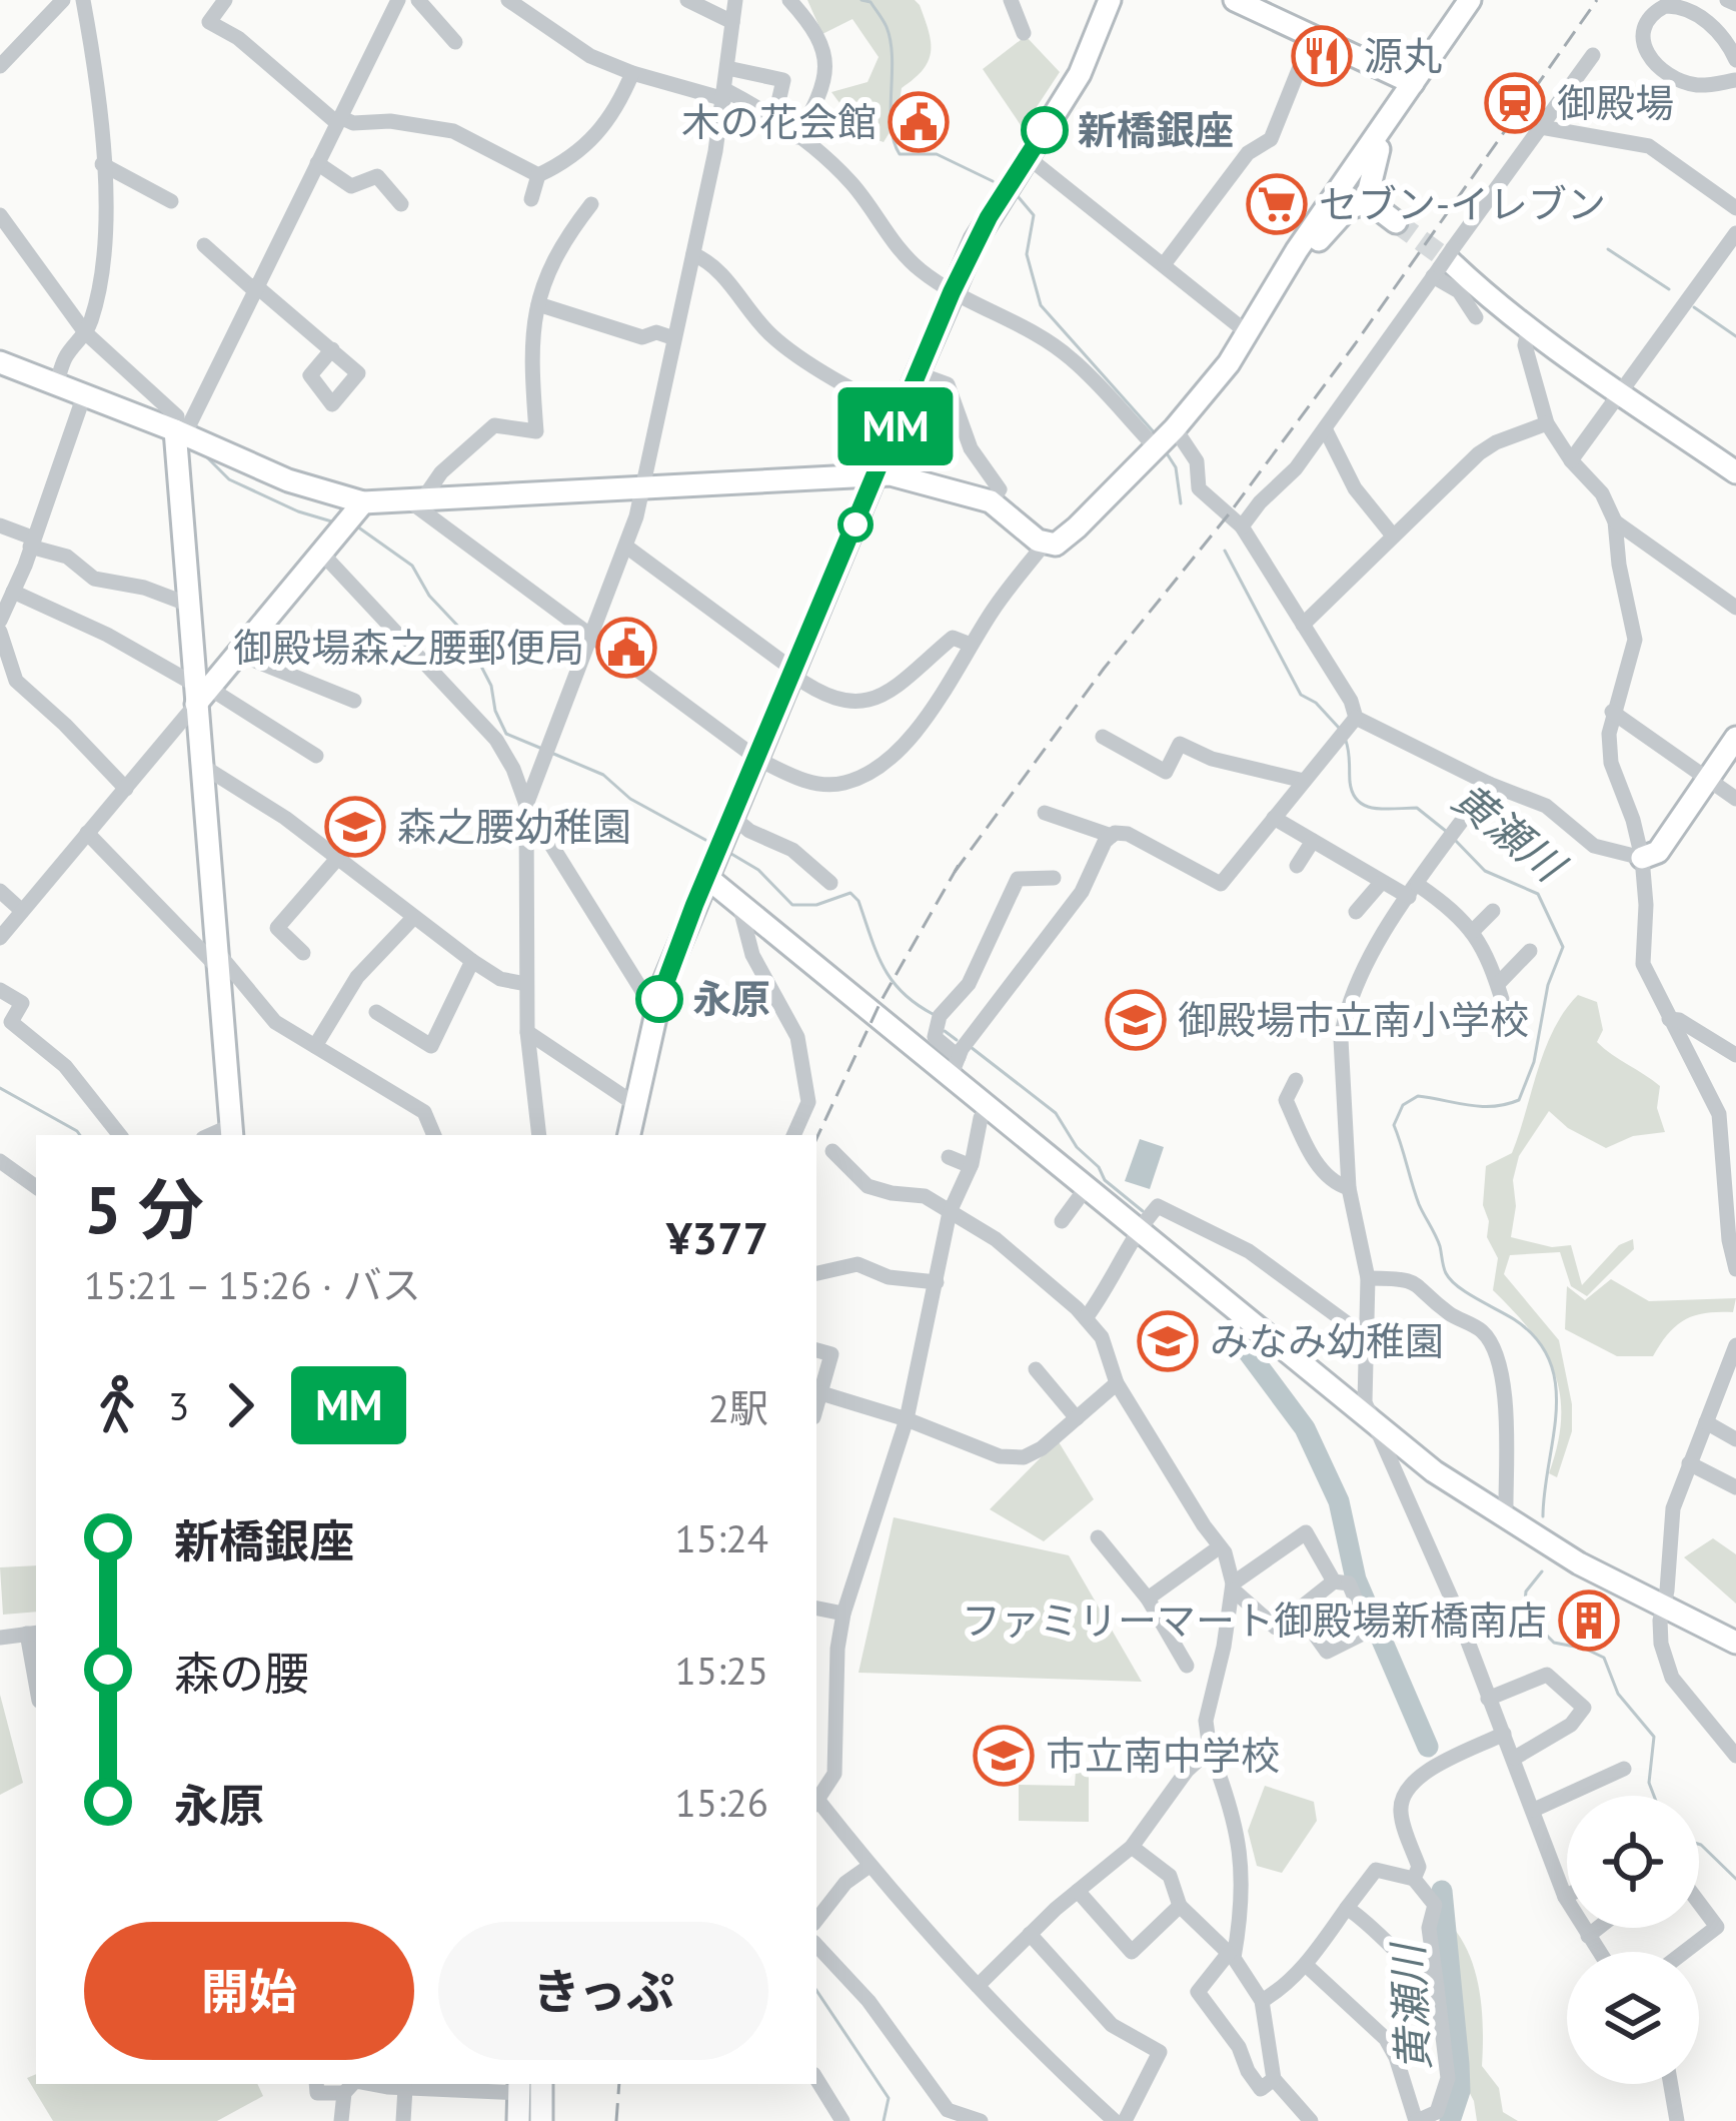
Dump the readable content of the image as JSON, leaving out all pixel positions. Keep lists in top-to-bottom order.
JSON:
{
  "water": ["黄瀬川"],
  "places": {
    "restaurant": ["源丸"],
    "station": ["御殿場"],
    "public building": ["木の花会館", "御殿場森之腰郵便局"],
    "other": ["新橋銀座", "永原"],
    "supermarket": ["セブン-イレブン"],
    "school or university": [
      "森之腰幼稚園",
      "御殿場市立南小学校",
      "みなみ幼稚園",
      "市立南中学校"
    ],
    "building": ["ファミリーマート御殿場新橋南店"]
  },
  "lines": ["bus line MM"],
  "page": {
    "on_map": "MM",
    "heading": ["5 分", "15:21 – 15:26 · バス", "¥377"],
    "legs": ["3", "MM", "2駅"],
    "list": [
      {
        "name": "新橋銀座",
        "value": "15:24"
      },
      {
        "name": "森の腰",
        "value": "15:25"
      },
      {
        "name": "永原",
        "value": "15:26"
      }
    ],
    "buttons": ["開始", "きっぷ"]
  }
}
